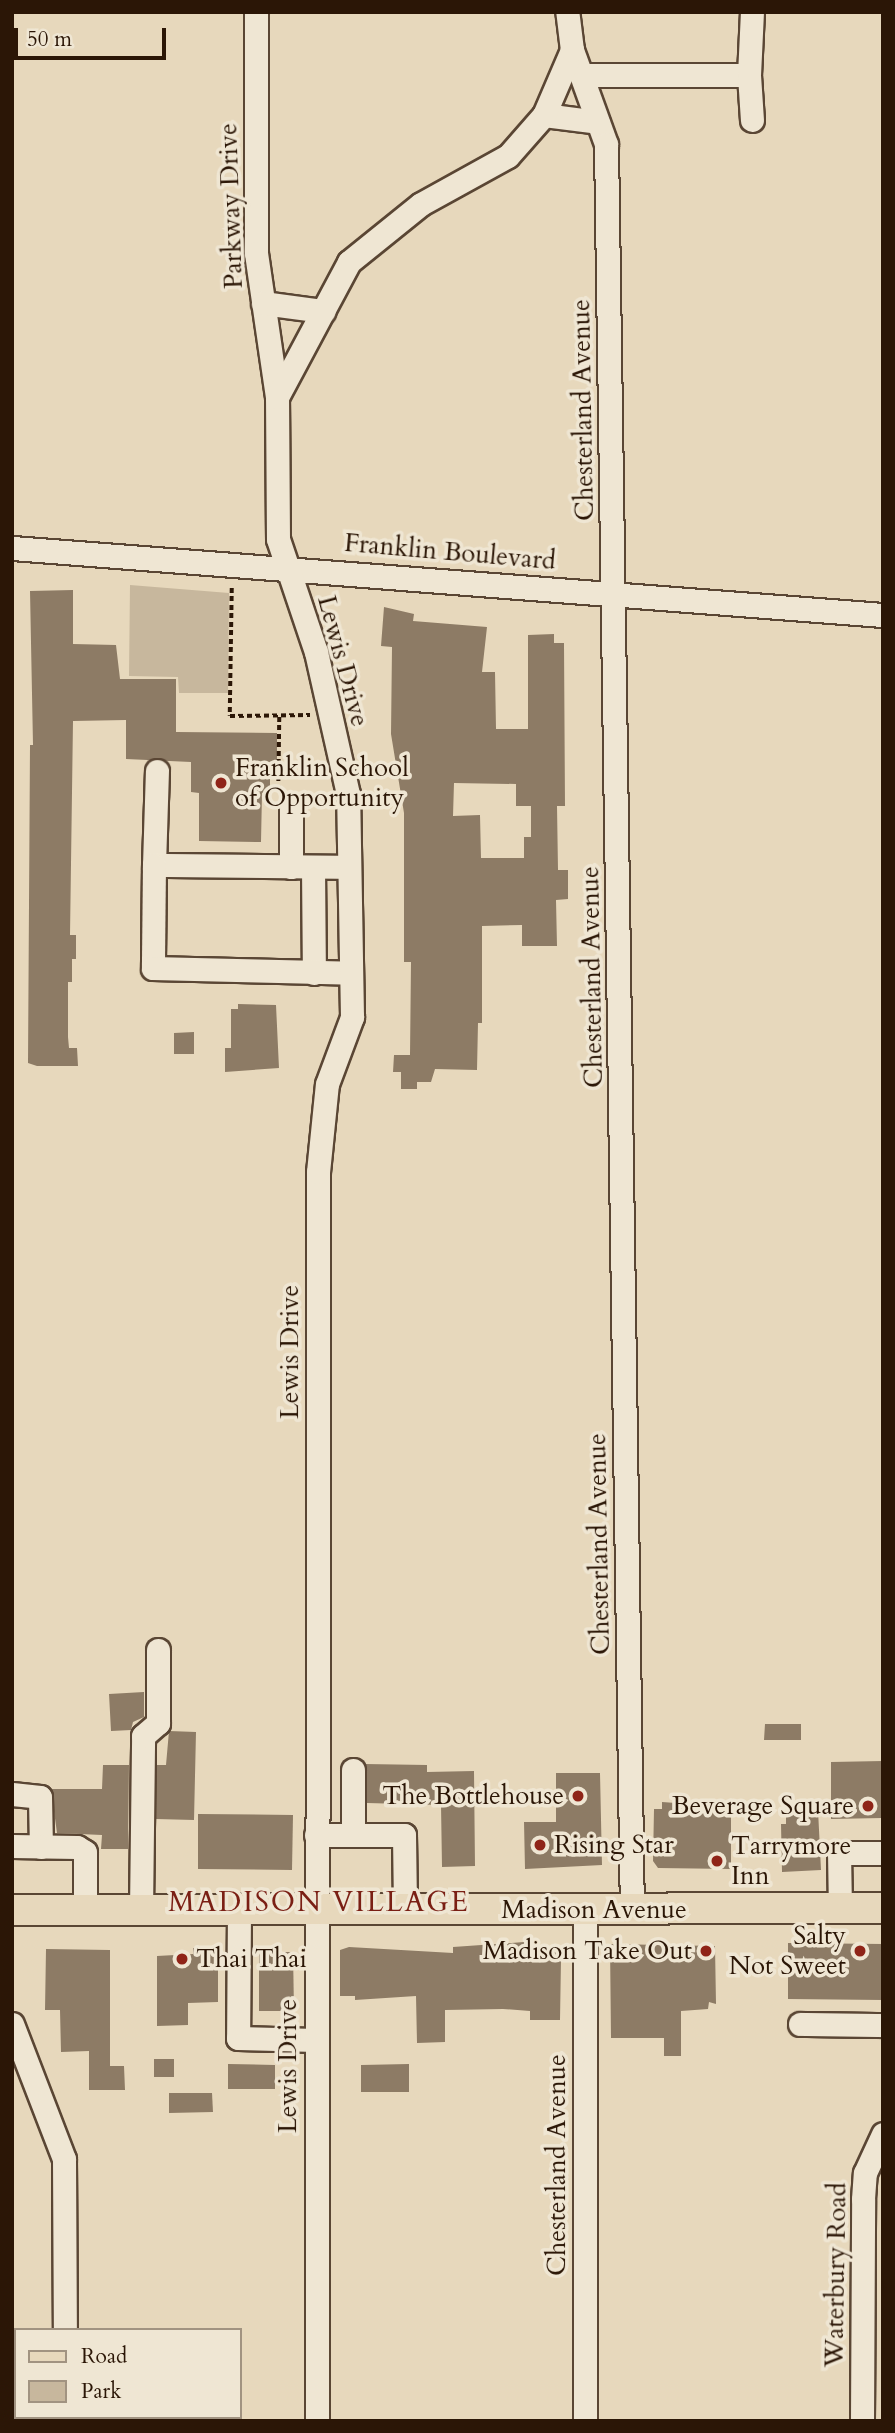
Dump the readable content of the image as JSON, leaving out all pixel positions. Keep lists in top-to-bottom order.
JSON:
{
  "streets": {
    "main road": ["Madison Avenue"],
    "street": [
      "Parkway Drive",
      "Chesterland Avenue",
      "Franklin Boulevard",
      "Lewis Drive",
      "Waterbury Road"
    ]
  },
  "crossings": [
    ["Parkway Drive", "Lewis Drive"],
    ["Chesterland Avenue", "Franklin Boulevard"],
    ["Chesterland Avenue", "Lewis Drive"],
    ["Chesterland Avenue", "Madison Avenue"],
    ["Franklin Boulevard", "Lewis Drive"],
    ["Lewis Drive", "Madison Avenue"]
  ],
  "districts": ["MADISON VILLAGE"],
  "places": [
    "Franklin School of Opportunity",
    "The Bottlehouse",
    "Beverage Square",
    "Rising Star",
    "Tarrymore Inn",
    "Madison Take Out",
    "Salty Not Sweet",
    "Thai Thai"
  ],
  "legend": ["Road", "Park"],
  "scale_bar": "50 m"
}
